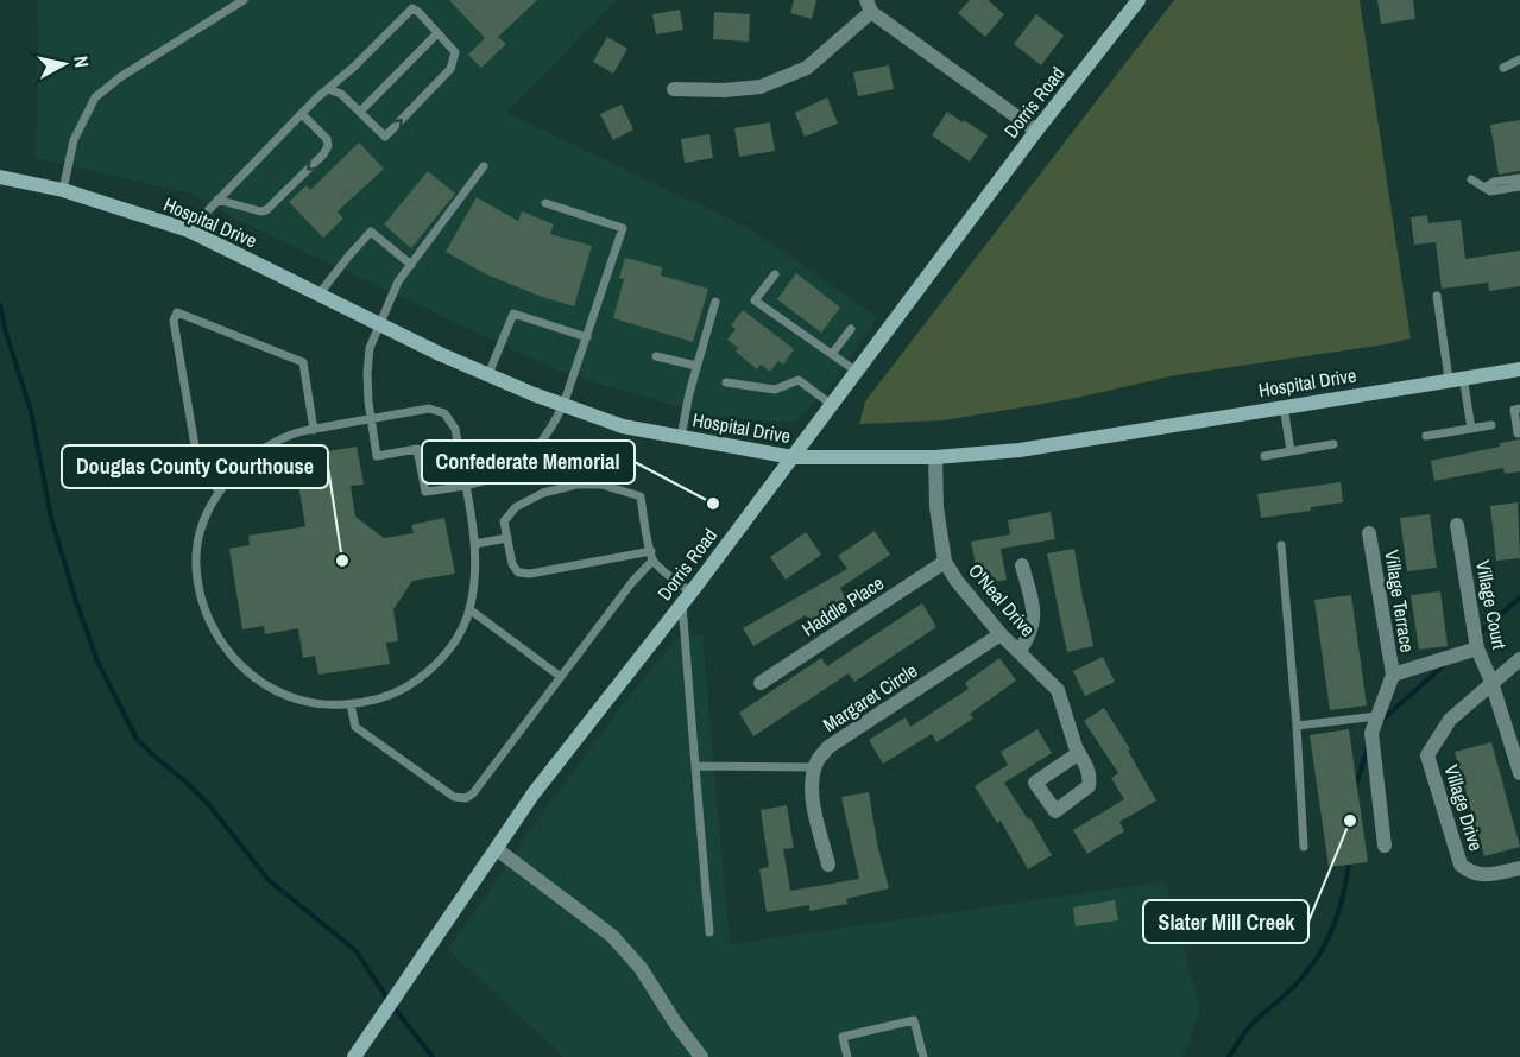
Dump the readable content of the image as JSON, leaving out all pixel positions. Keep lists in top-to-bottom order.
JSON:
{
  "streets": {
    "street": [
      "Dorris Road",
      "Hospital Drive",
      "O'Neal Drive",
      "Village Terrace",
      "Village Court",
      "Haddle Place",
      "Margaret Circle",
      "Village Drive"
    ]
  },
  "crossings": [
    ["Dorris Road", "Hospital Drive"],
    ["Hospital Drive", "O'Neal Drive"],
    ["O'Neal Drive", "Haddle Place"],
    ["O'Neal Drive", "Margaret Circle"],
    ["Village Terrace", "Village Court"],
    ["Village Court", "Village Drive"]
  ],
  "places": ["Confederate Memorial", "Douglas County Courthouse", "Slater Mill Creek"],
  "north": "right"
}
